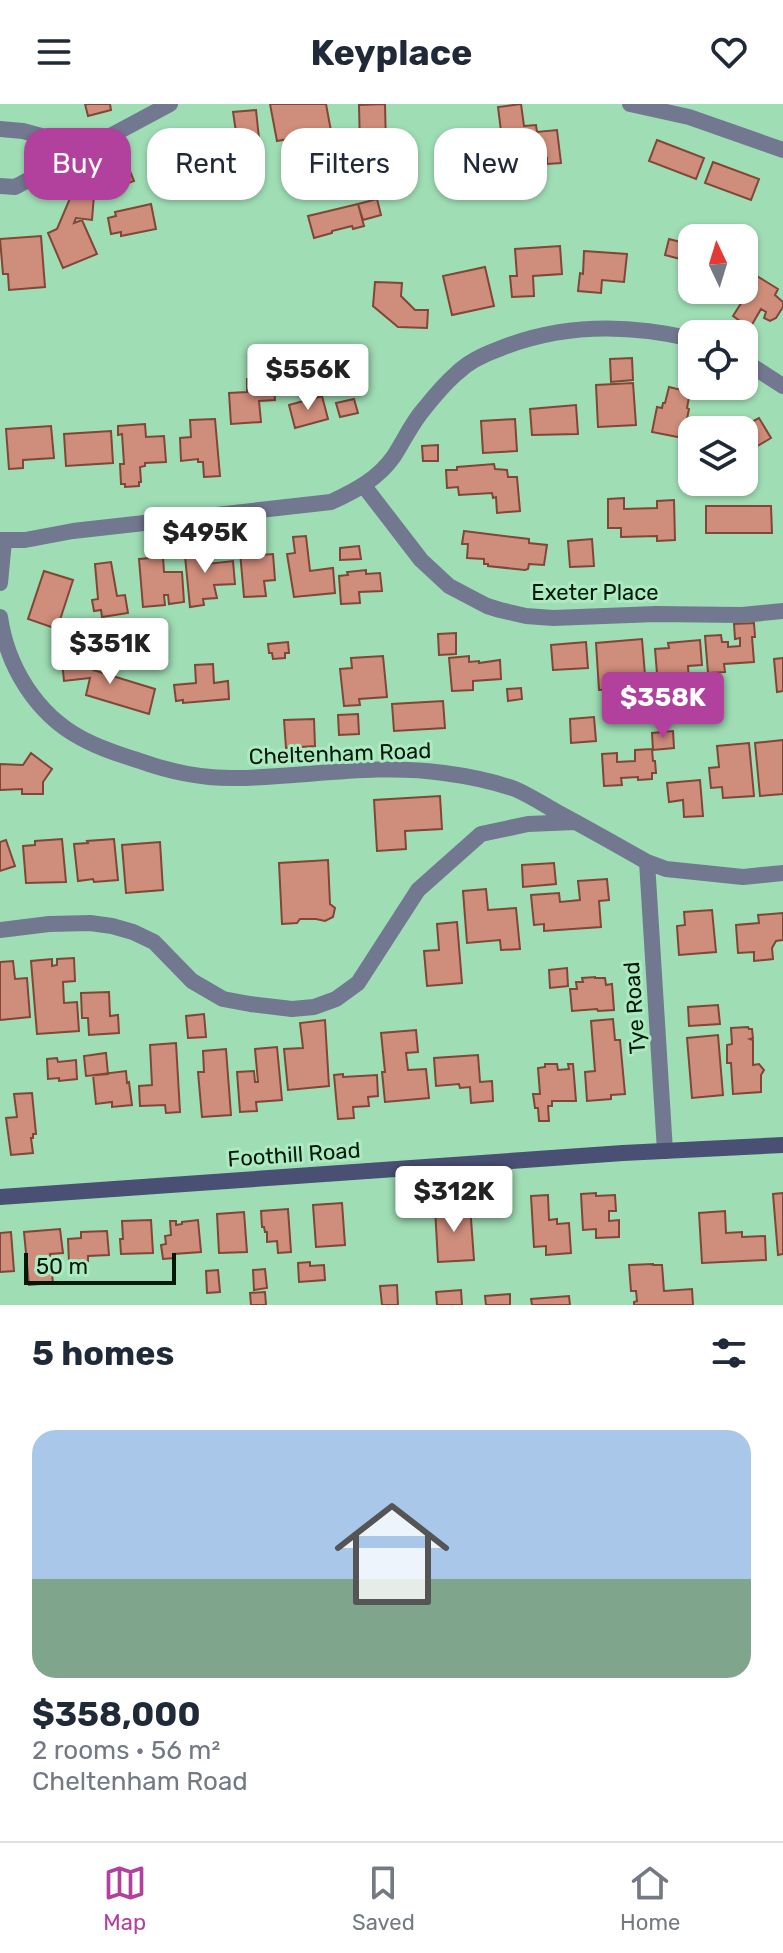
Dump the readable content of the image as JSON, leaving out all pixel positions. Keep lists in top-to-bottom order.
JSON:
{
  "streets": {
    "main road": ["Foothill Road"],
    "street": ["Exeter Place", "Cheltenham Road", "Tye Road"]
  },
  "crossings": [
    ["Cheltenham Road", "Tye Road"],
    ["Tye Road", "Foothill Road"]
  ],
  "scale_bar": "50 m",
  "north": "top",
  "page": {
    "header": "Keyplace",
    "chip": [
      "Buy",
      "Rent",
      "Filters",
      "New"
    ],
    "price": [
      "$556K",
      "$495K",
      "$351K",
      "$358K",
      "$312K"
    ],
    "scale": "50 m",
    "heading": "5 homes",
    "list": [
      {
        "name": "$358,000",
        "note": "2 rooms · 56 m² · Cheltenham Road"
      }
    ],
    "tabs": ["Map", "Saved", "Home"]
  }
}
